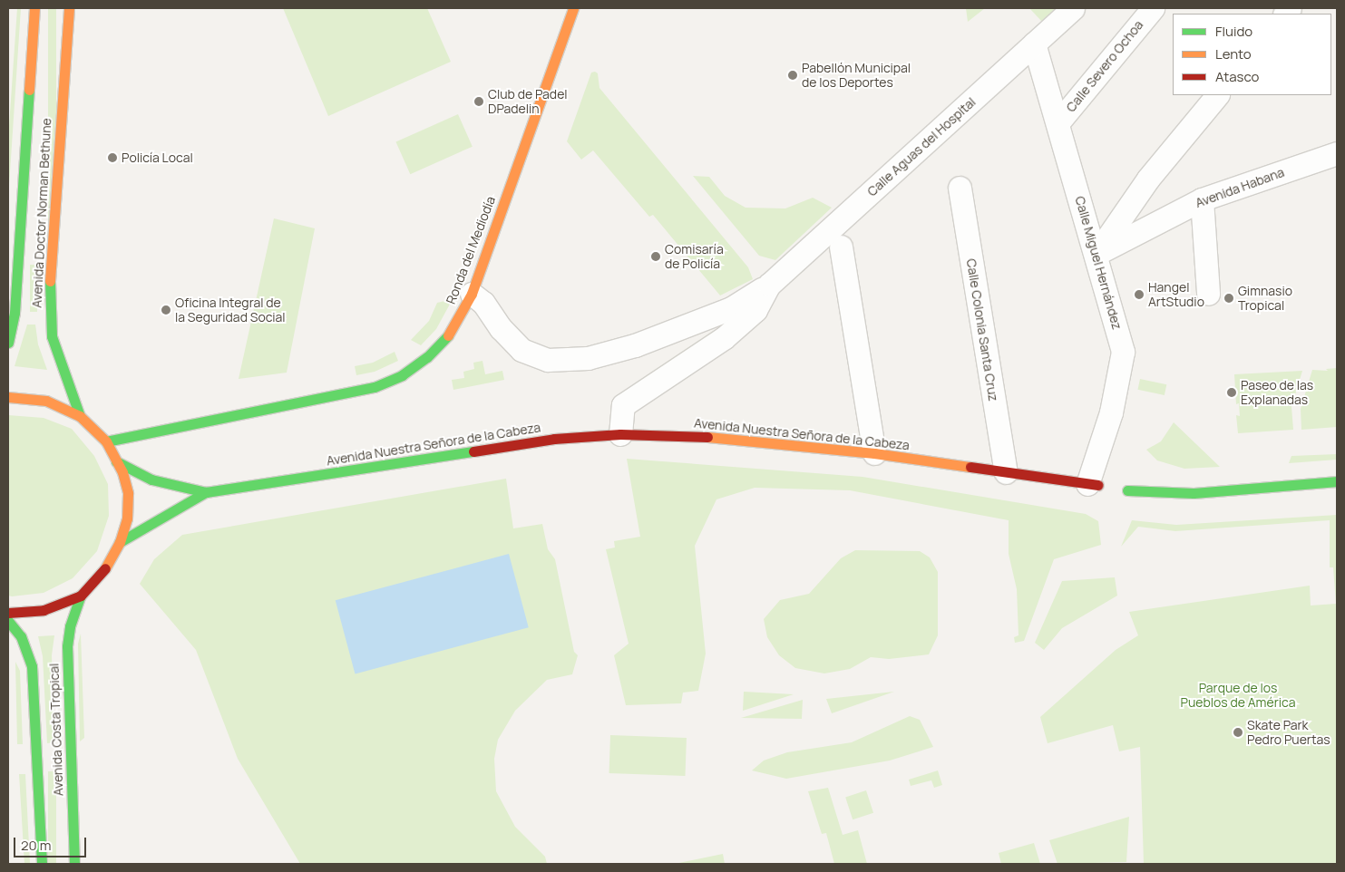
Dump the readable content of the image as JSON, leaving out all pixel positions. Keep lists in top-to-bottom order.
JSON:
{
  "streets": {
    "main road": [
      "Avenida Doctor Norman Bethune",
      "Ronda del Mediodía",
      "Avenida Nuestra Señora de la Cabeza",
      "Avenida Costa Tropical"
    ],
    "street": [
      "Calle Severo Ochoa",
      "Calle Aguas del Hospital",
      "Avenida Habana",
      "Calle Miguel Hernández",
      "Calle Colonia Santa Cruz"
    ]
  },
  "crossings": [
    ["Calle Severo Ochoa", "Calle Miguel Hernández"],
    ["Calle Aguas del Hospital", "Ronda del Mediodía"],
    ["Calle Aguas del Hospital", "Calle Miguel Hernández"],
    ["Calle Aguas del Hospital", "Avenida Nuestra Señora de la Cabeza"],
    ["Avenida Habana", "Calle Miguel Hernández"],
    ["Calle Miguel Hernández", "Avenida Nuestra Señora de la Cabeza"],
    ["Calle Colonia Santa Cruz", "Avenida Nuestra Señora de la Cabeza"]
  ],
  "parks": ["Parque de los Pueblos de América"],
  "places": [
    "Pabellón Municipal de los Deportes",
    "Club de Padel DPadelin",
    "Policía Local",
    "Comisaría de Policía",
    "Hangel ArtStudio",
    "Gimnasio Tropical",
    "Oficina Integral de la Seguridad Social",
    "Paseo de las Explanadas",
    "Skate Park Pedro Puertas"
  ],
  "legend": ["Fluido", "Lento", "Atasco"],
  "scale_bar": "20 m"
}
